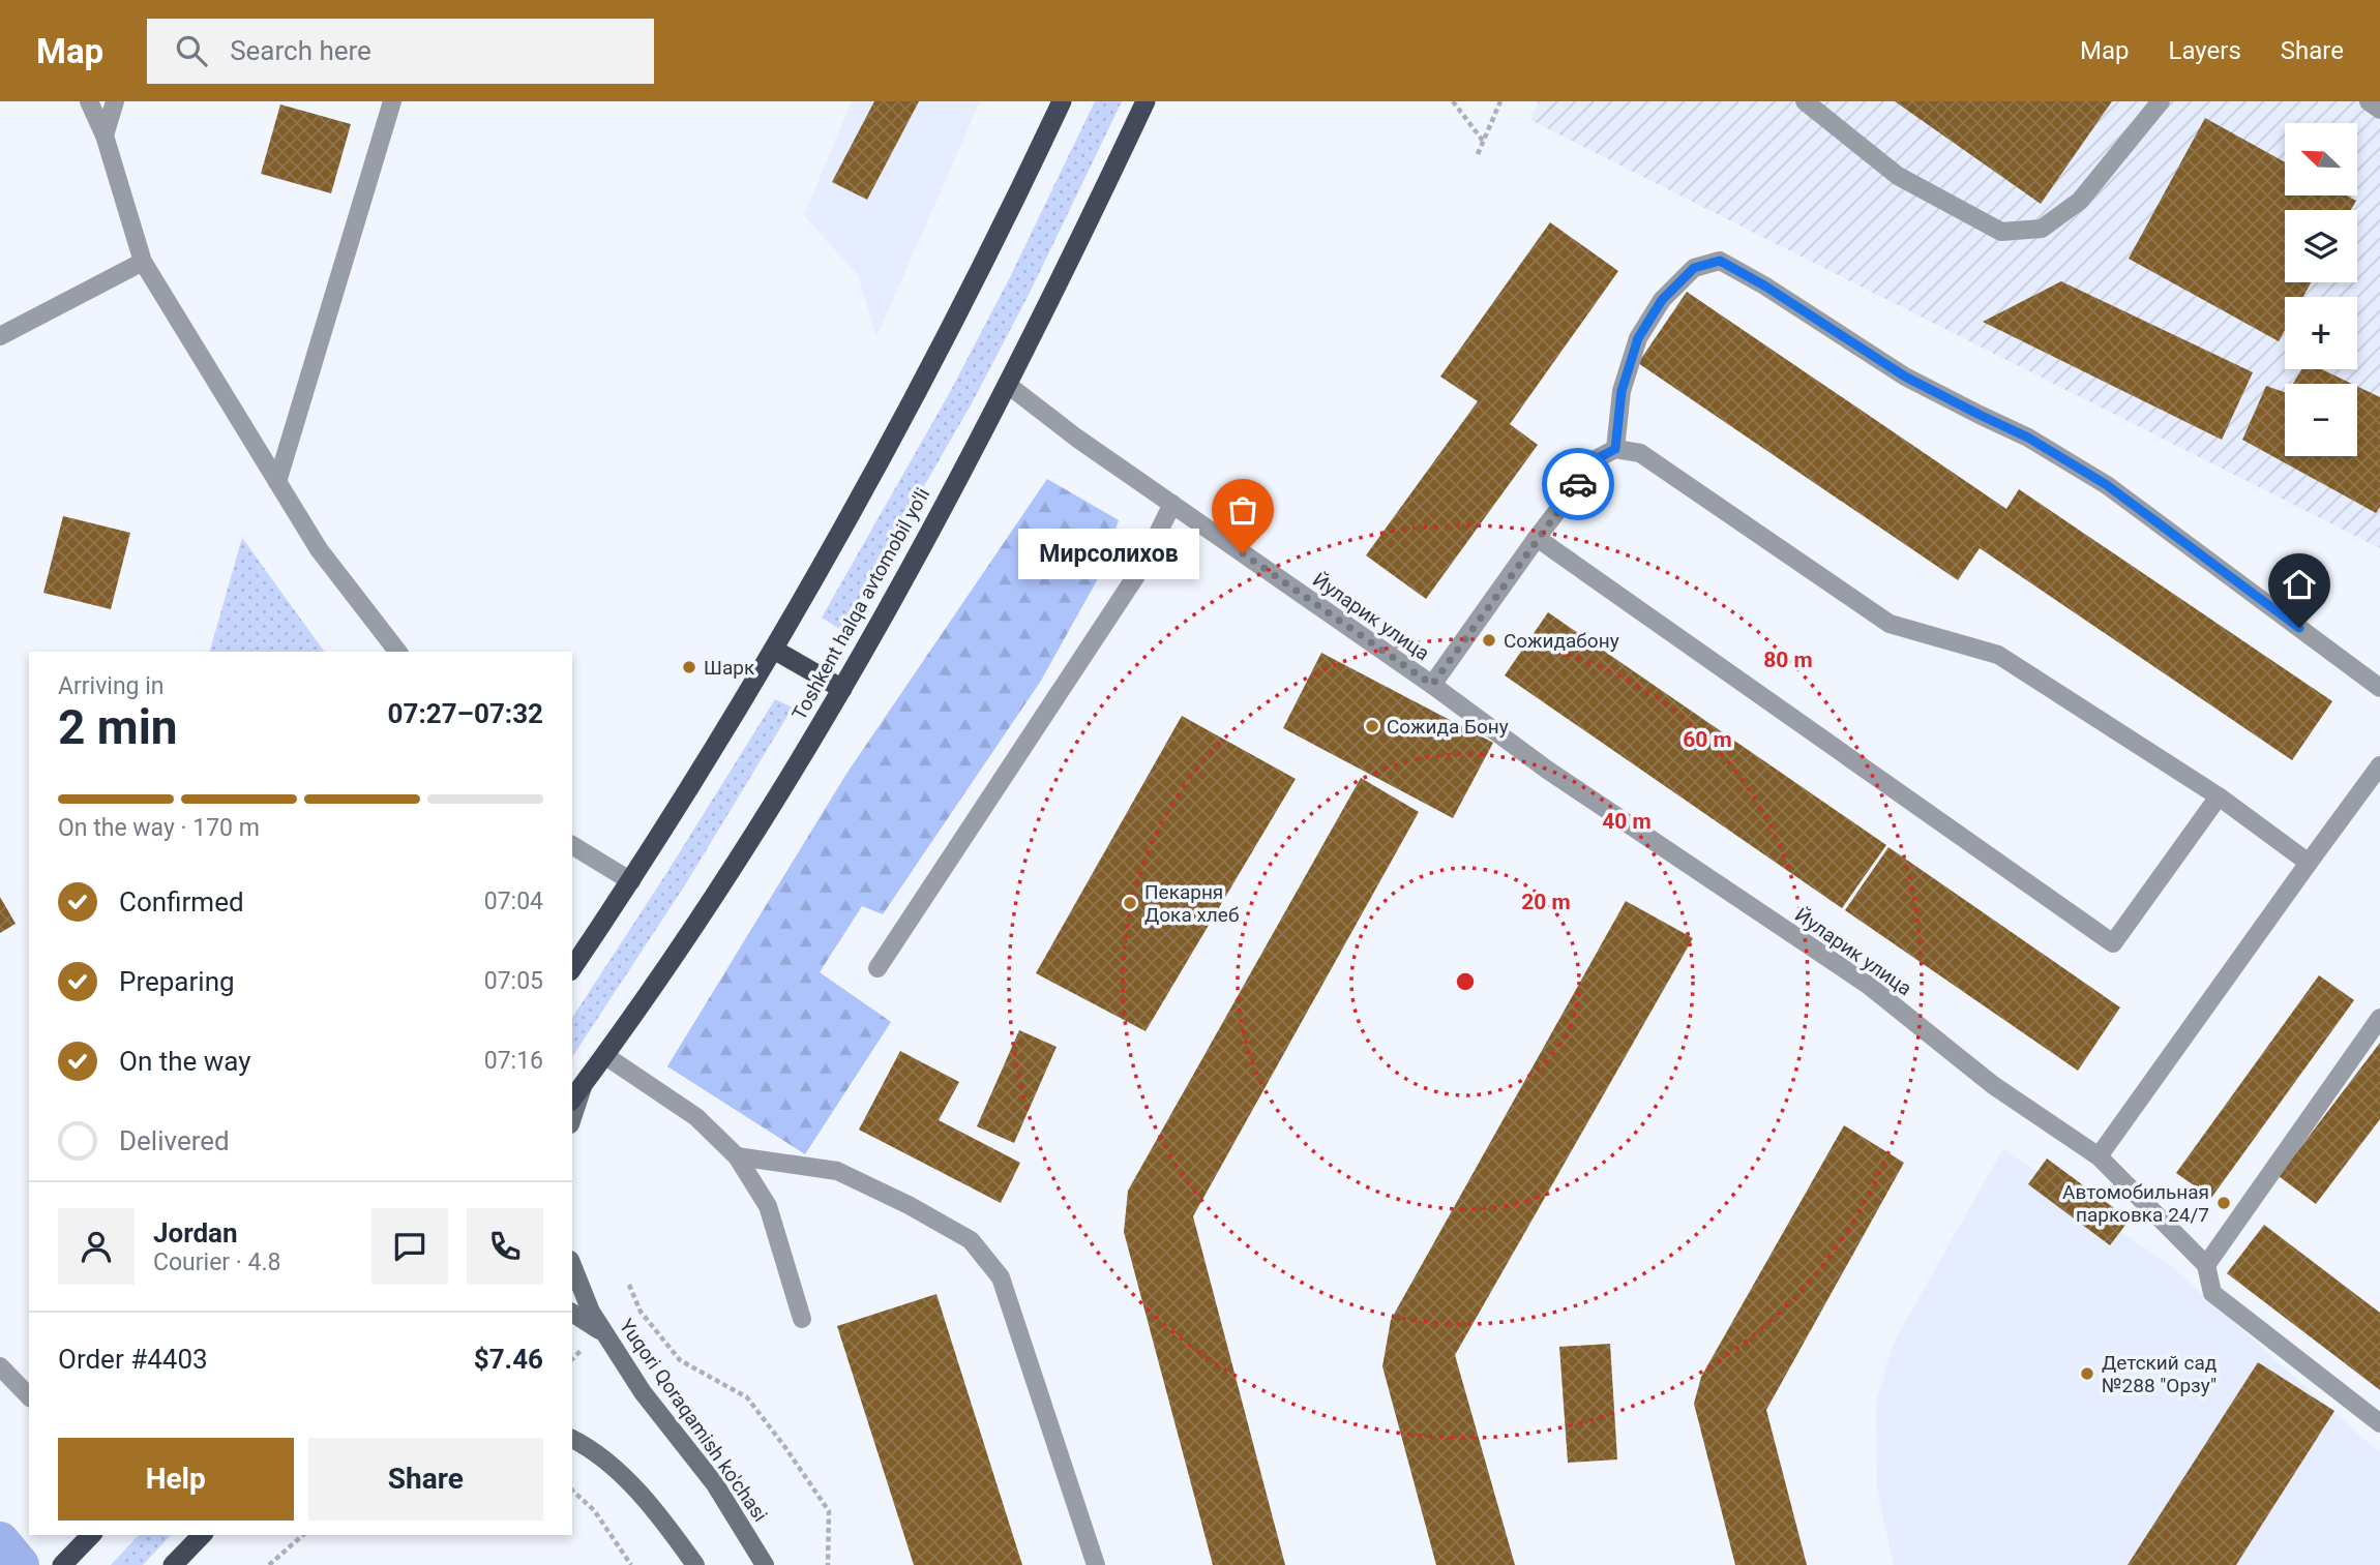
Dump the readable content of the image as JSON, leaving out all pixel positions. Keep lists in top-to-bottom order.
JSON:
{
  "streets": {
    "highway": ["Toshkent halqa avtomobil yo'li"],
    "main road": ["Yuqori Qoraqamish ko'chasi"],
    "street": ["Йуларик улица"]
  },
  "crossings": [
    ["Toshkent halqa avtomobil yo'li", "Йуларик улица"]
  ],
  "places": [
    "Мирсолихов",
    "Сожидабону",
    "Шарк",
    "Сожида Бону",
    "Пекарня Дока хлеб",
    "Автомобильная парковка 24/7",
    "Детский сад №288 \"Орзу\""
  ],
  "north": "top left",
  "page": {
    "header": "Map",
    "search": "Search here",
    "nav": ["Map", "Layers", "Share"],
    "map_buttons": ["+", "−"],
    "bubble": "Мирсолихов",
    "heading": ["2 min", "Arriving in", "07:27–07:32"],
    "panel": [
      "Jordan",
      "Courier · 4.8",
      "Order #4403",
      "$7.46"
    ],
    "bar": "On the way · 170 m",
    "list": [
      ["Confirmed", "07:04"],
      ["Preparing", "07:05"],
      ["On the way", "07:16"],
      "Delivered"
    ],
    "buttons": ["Help", "Share"]
  },
  "rings": [
    "80 m",
    "60 m",
    "40 m",
    "20 m"
  ]
}
